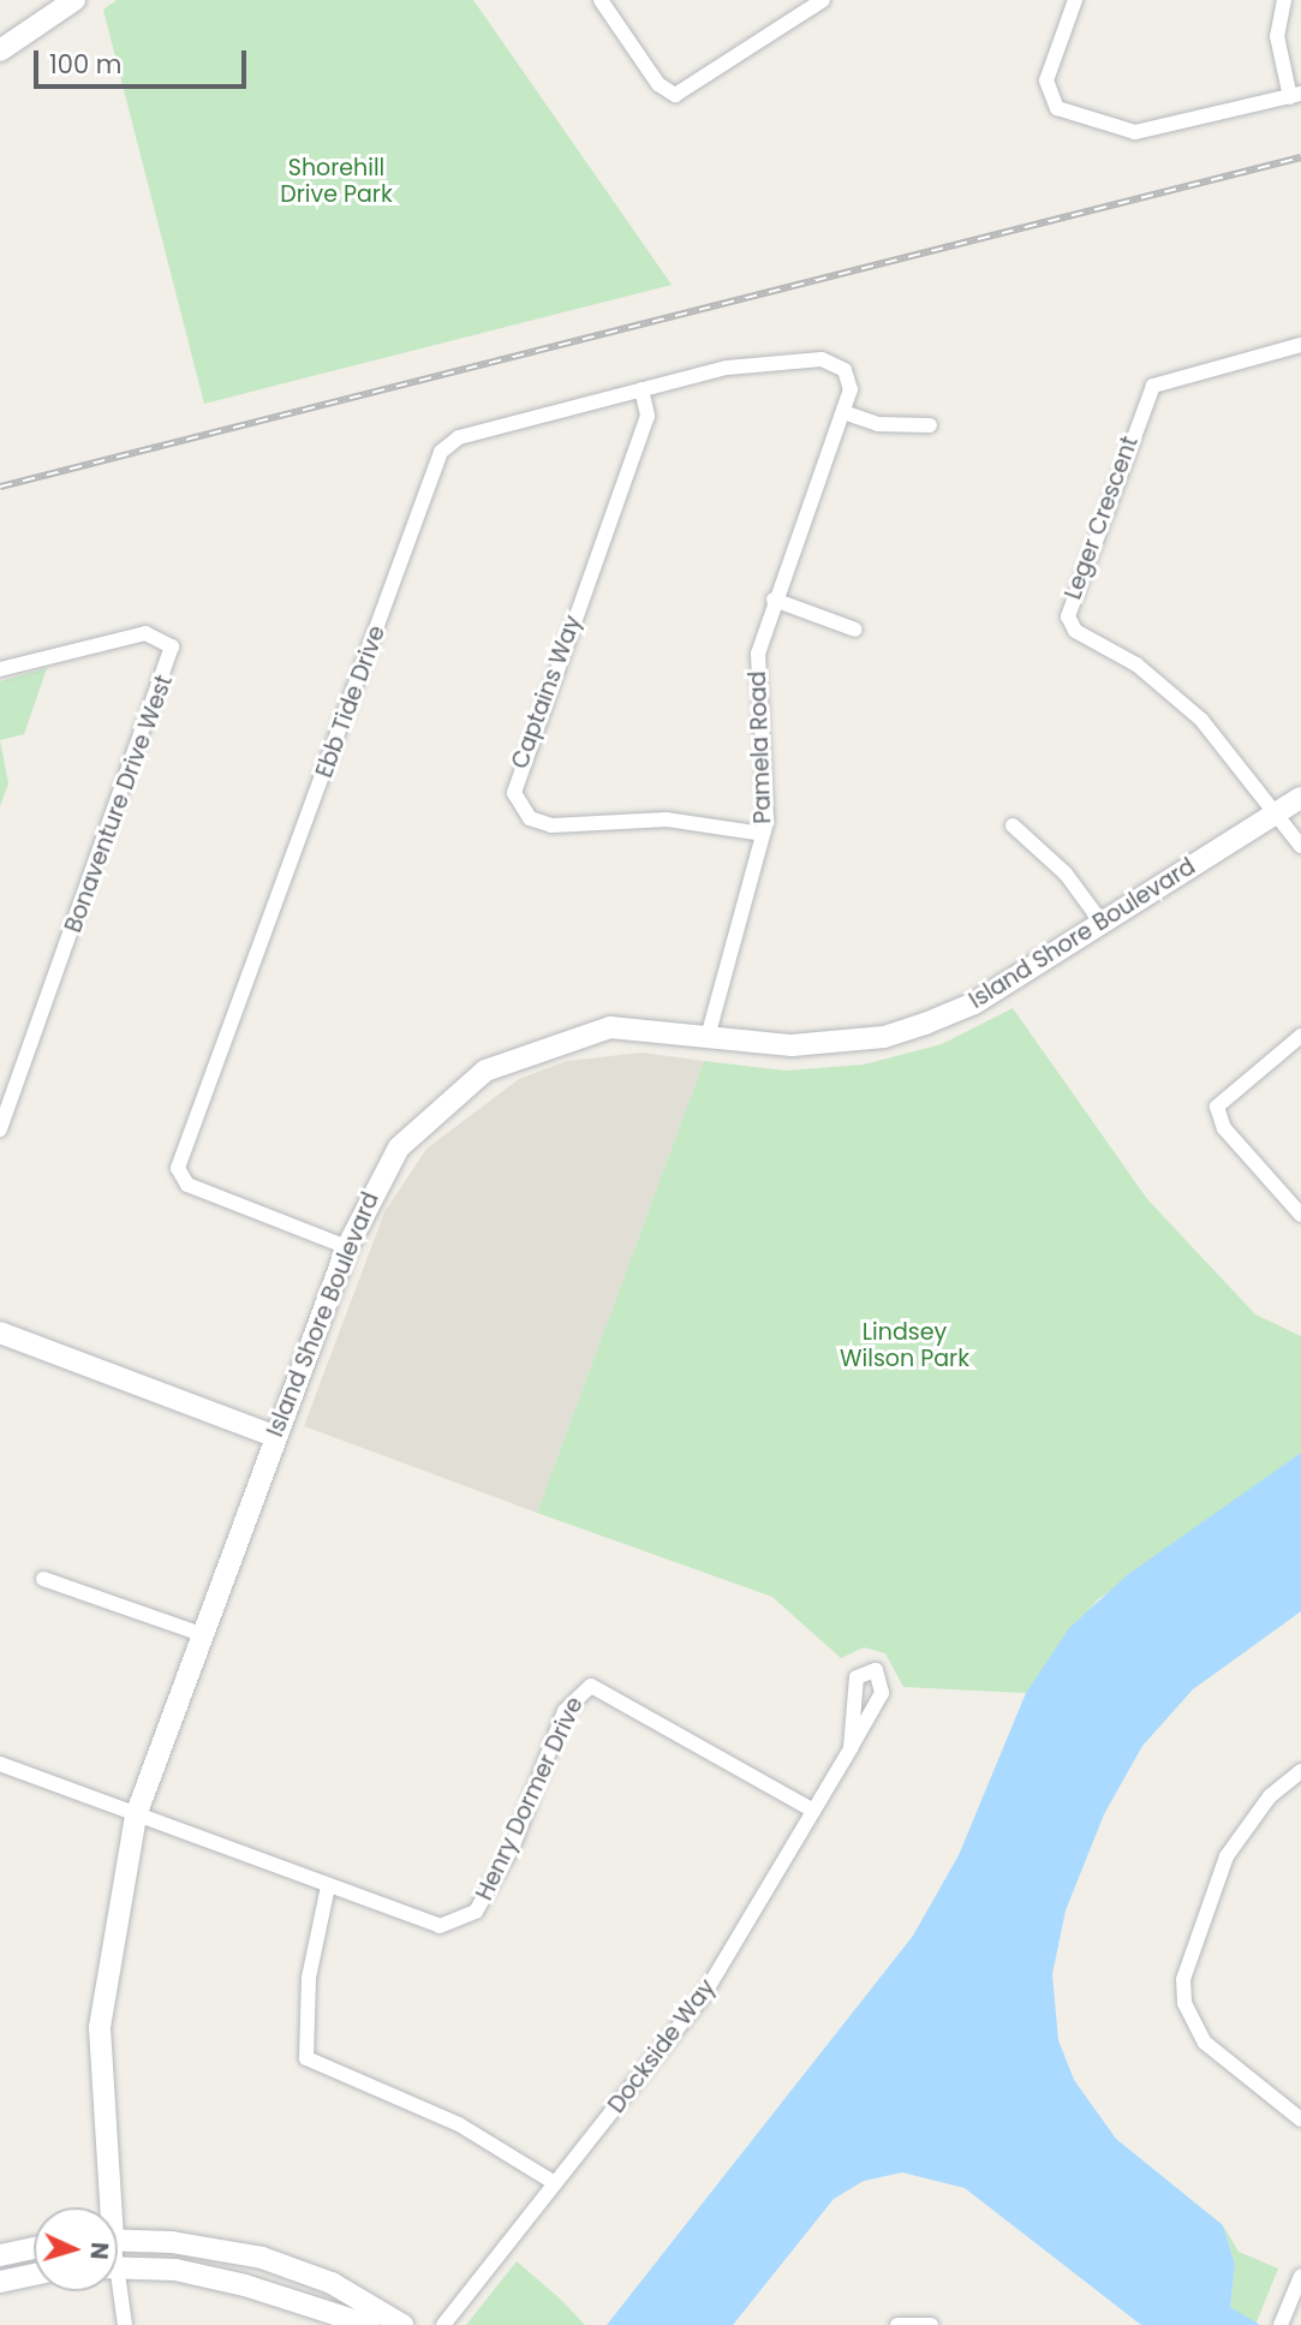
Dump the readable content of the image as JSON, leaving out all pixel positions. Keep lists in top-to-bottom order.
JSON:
{
  "streets": {
    "street": [
      "Leger Crescent",
      "Captains Way",
      "Ebb Tide Drive",
      "Pamela Road",
      "Bonaventure Drive West",
      "Island Shore Boulevard",
      "Henry Dormer Drive",
      "Dockside Way"
    ]
  },
  "crossings": [
    ["Leger Crescent", "Island Shore Boulevard"],
    ["Captains Way", "Ebb Tide Drive"],
    ["Captains Way", "Pamela Road"],
    ["Ebb Tide Drive", "Pamela Road"],
    ["Ebb Tide Drive", "Island Shore Boulevard"],
    ["Pamela Road", "Island Shore Boulevard"],
    ["Island Shore Boulevard", "Henry Dormer Drive"],
    ["Henry Dormer Drive", "Dockside Way"]
  ],
  "parks": ["Shorehill Drive Park", "Lindsey Wilson Park"],
  "scale_bar": "100 m",
  "north": "right"
}
